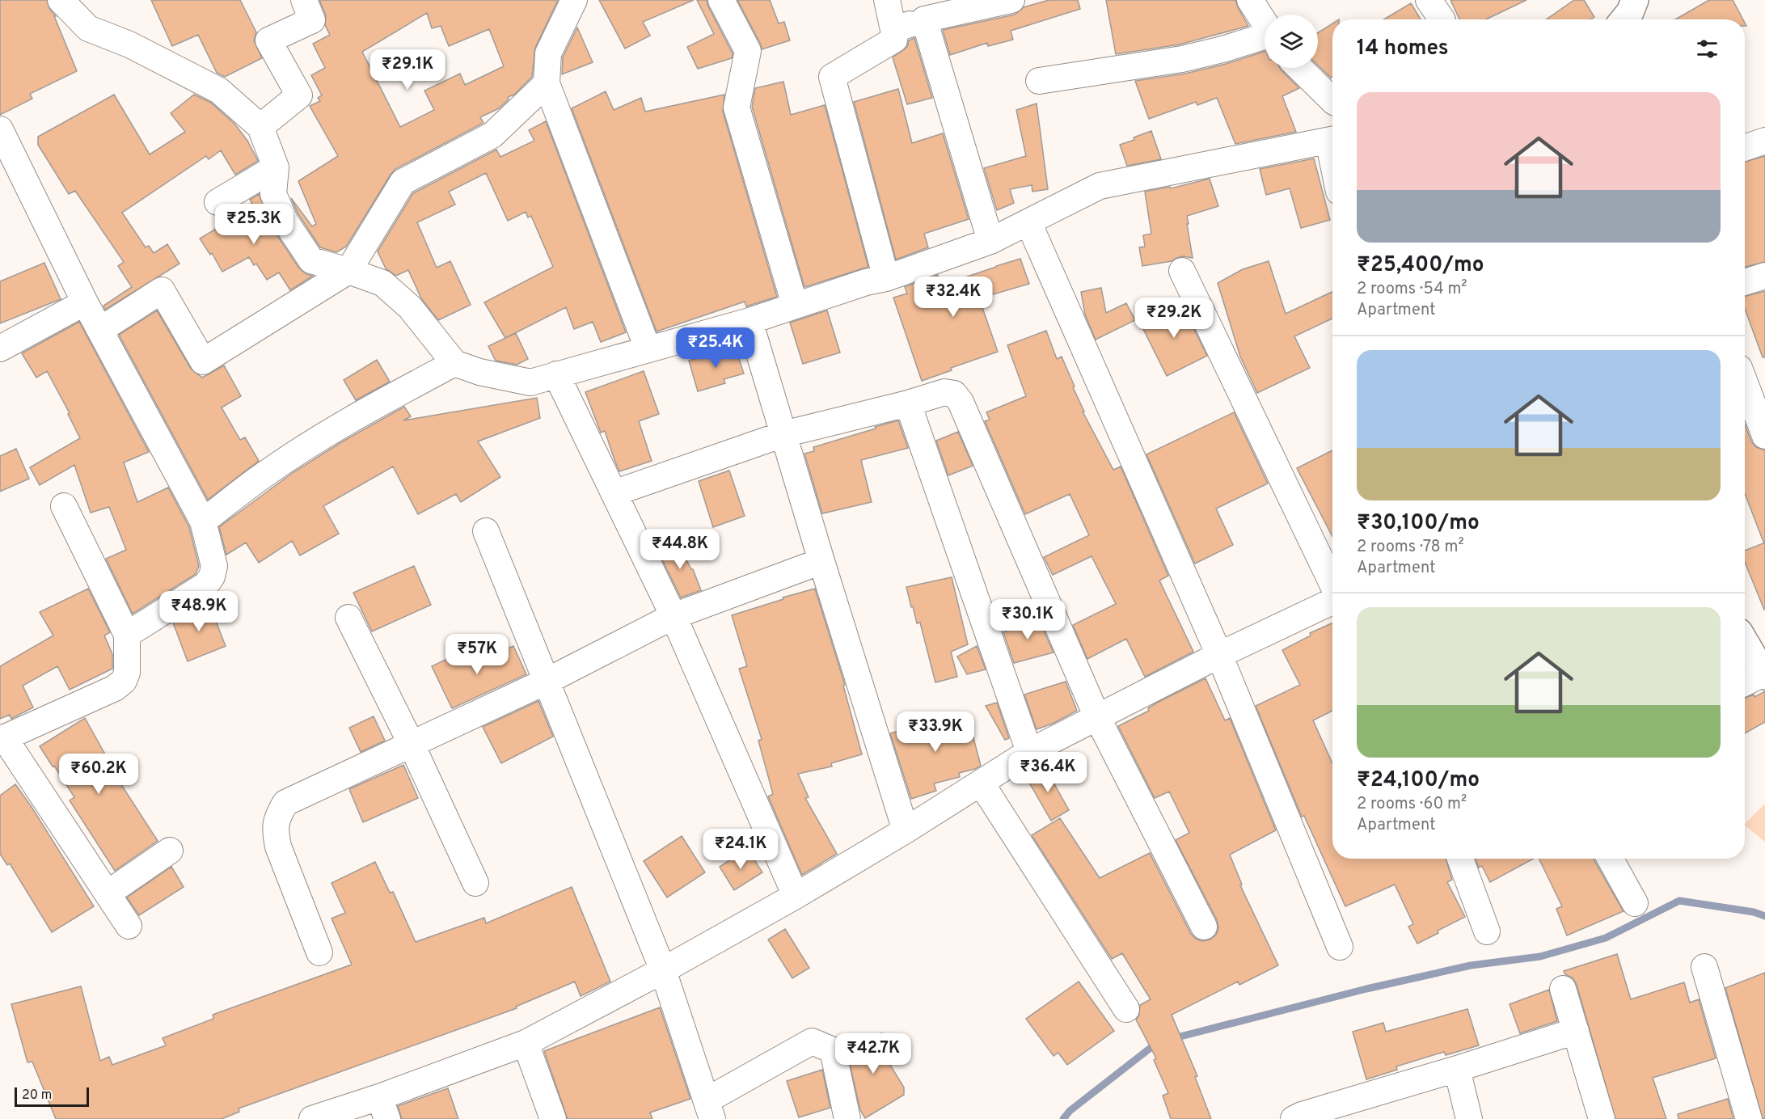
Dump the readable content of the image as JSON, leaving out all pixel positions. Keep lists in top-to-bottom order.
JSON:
{
  "scale_bar": "20 m",
  "page": {
    "heading": "14 homes",
    "price": [
      "₹29.1K",
      "₹25.3K",
      "₹32.4K",
      "₹29.2K",
      "₹25.4K",
      "₹44.8K",
      "₹48.9K",
      "₹30.1K",
      "₹57K",
      "₹33.9K",
      "₹36.4K",
      "₹60.2K",
      "₹24.1K",
      "₹42.7K"
    ],
    "list": [
      {
        "name": "₹25,400/mo",
        "note": "2 rooms · 54 m² · Apartment"
      },
      {
        "name": "₹30,100/mo",
        "note": "2 rooms · 78 m² · Apartment"
      },
      {
        "name": "₹24,100/mo",
        "note": "2 rooms · 60 m² · Apartment"
      }
    ],
    "scale": "20 m"
  }
}
